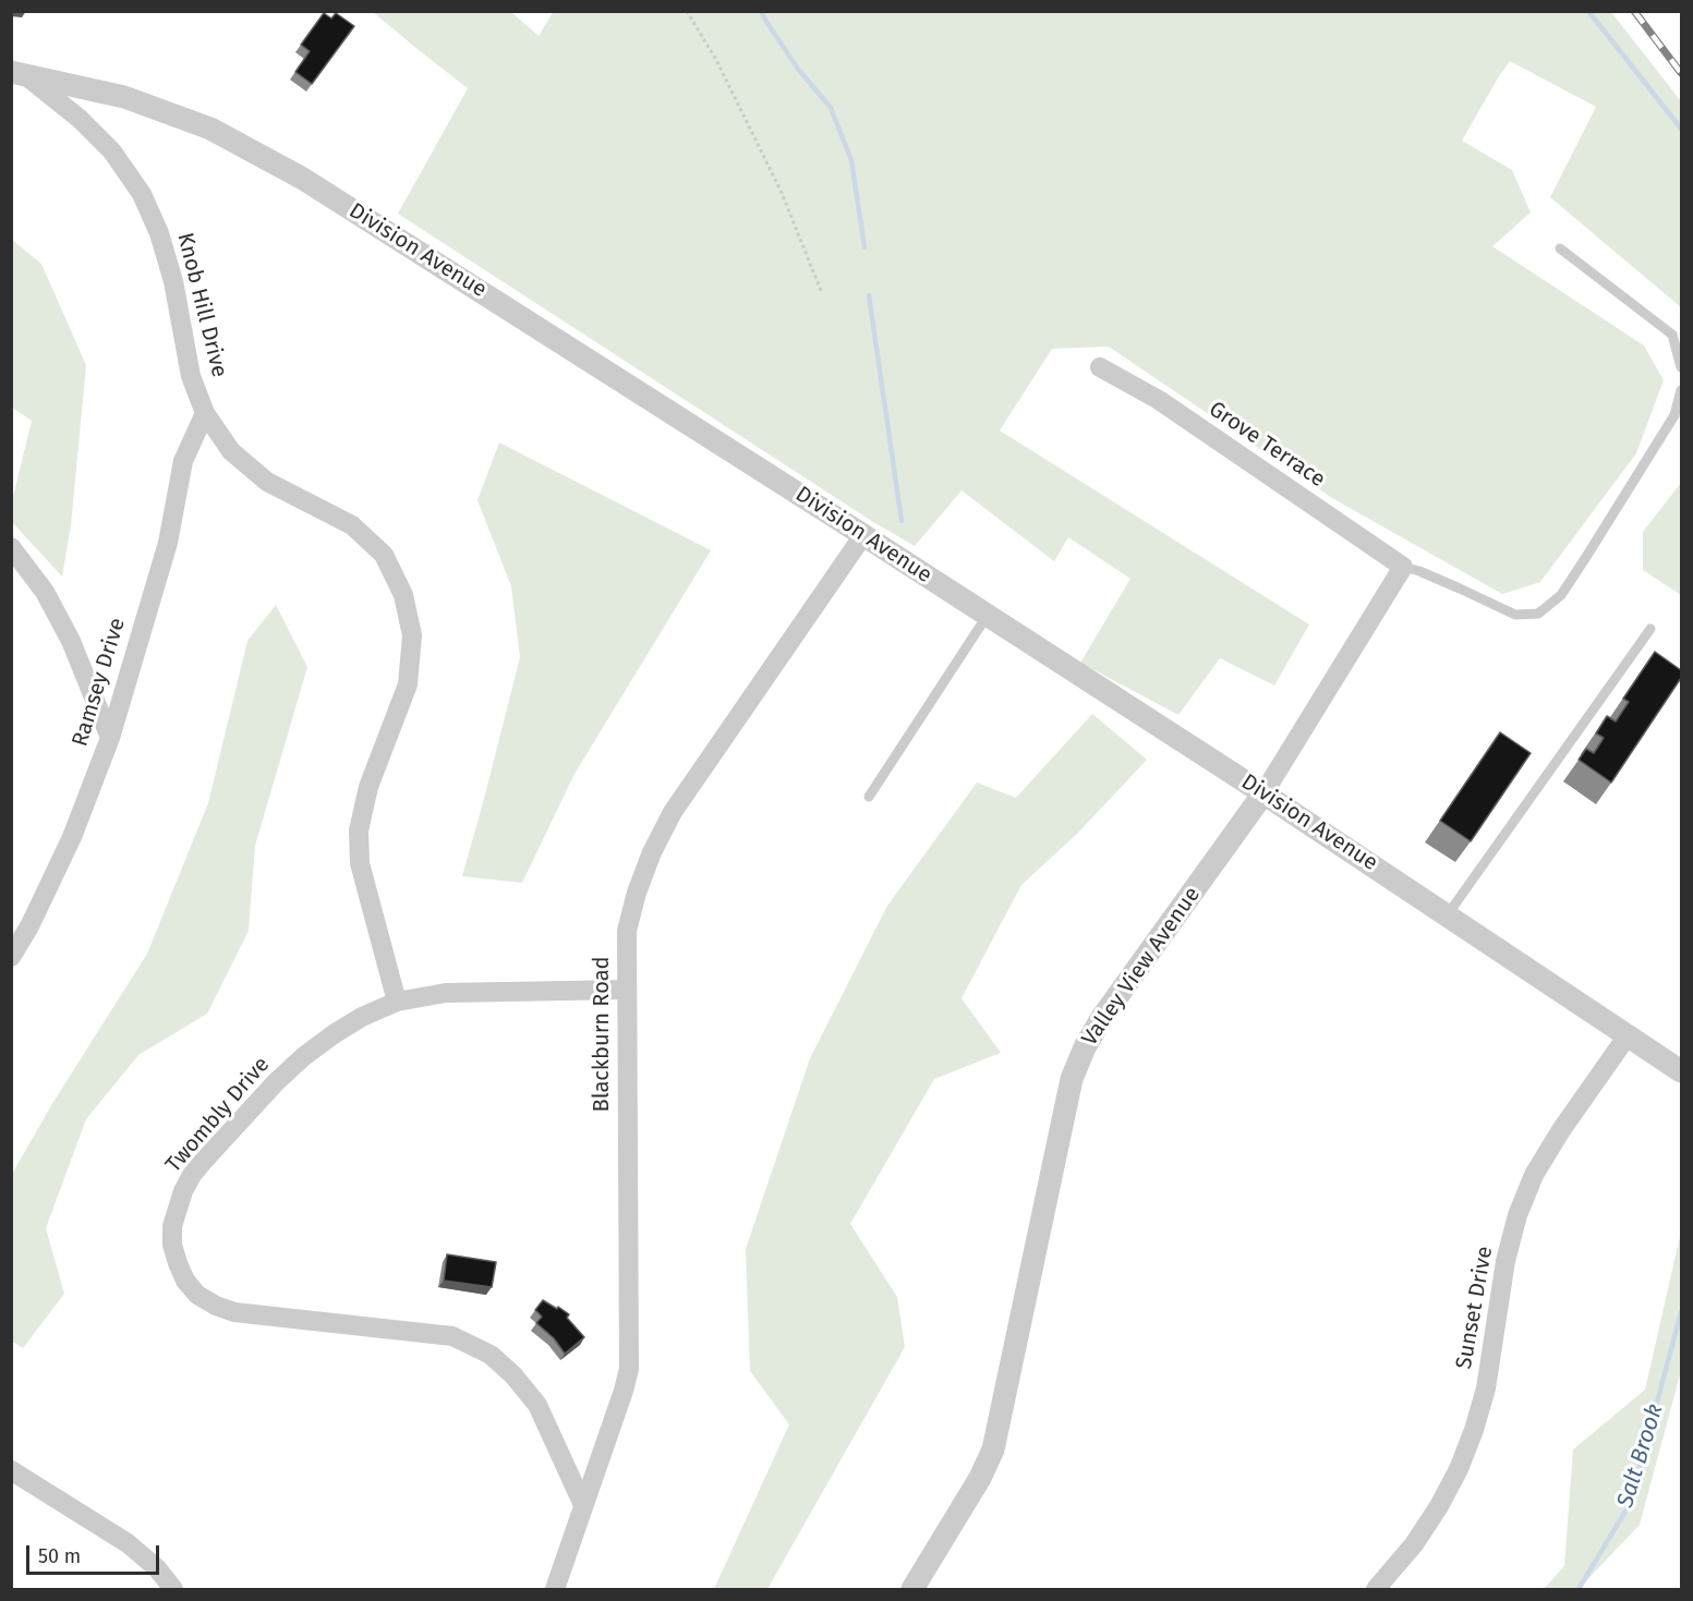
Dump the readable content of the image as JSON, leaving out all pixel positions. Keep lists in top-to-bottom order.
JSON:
{
  "streets": {
    "street": [
      "Division Avenue",
      "Knob Hill Drive",
      "Grove Terrace",
      "Ramsey Drive",
      "Valley View Avenue",
      "Blackburn Road",
      "Twombly Drive",
      "Sunset Drive"
    ]
  },
  "crossings": [
    ["Division Avenue", "Knob Hill Drive"],
    ["Division Avenue", "Valley View Avenue"],
    ["Division Avenue", "Blackburn Road"],
    ["Division Avenue", "Sunset Drive"],
    ["Knob Hill Drive", "Ramsey Drive"],
    ["Knob Hill Drive", "Twombly Drive"],
    ["Grove Terrace", "Valley View Avenue"],
    ["Blackburn Road", "Twombly Drive"]
  ],
  "water": ["Salt Brook"],
  "scale_bar": "50 m"
}
